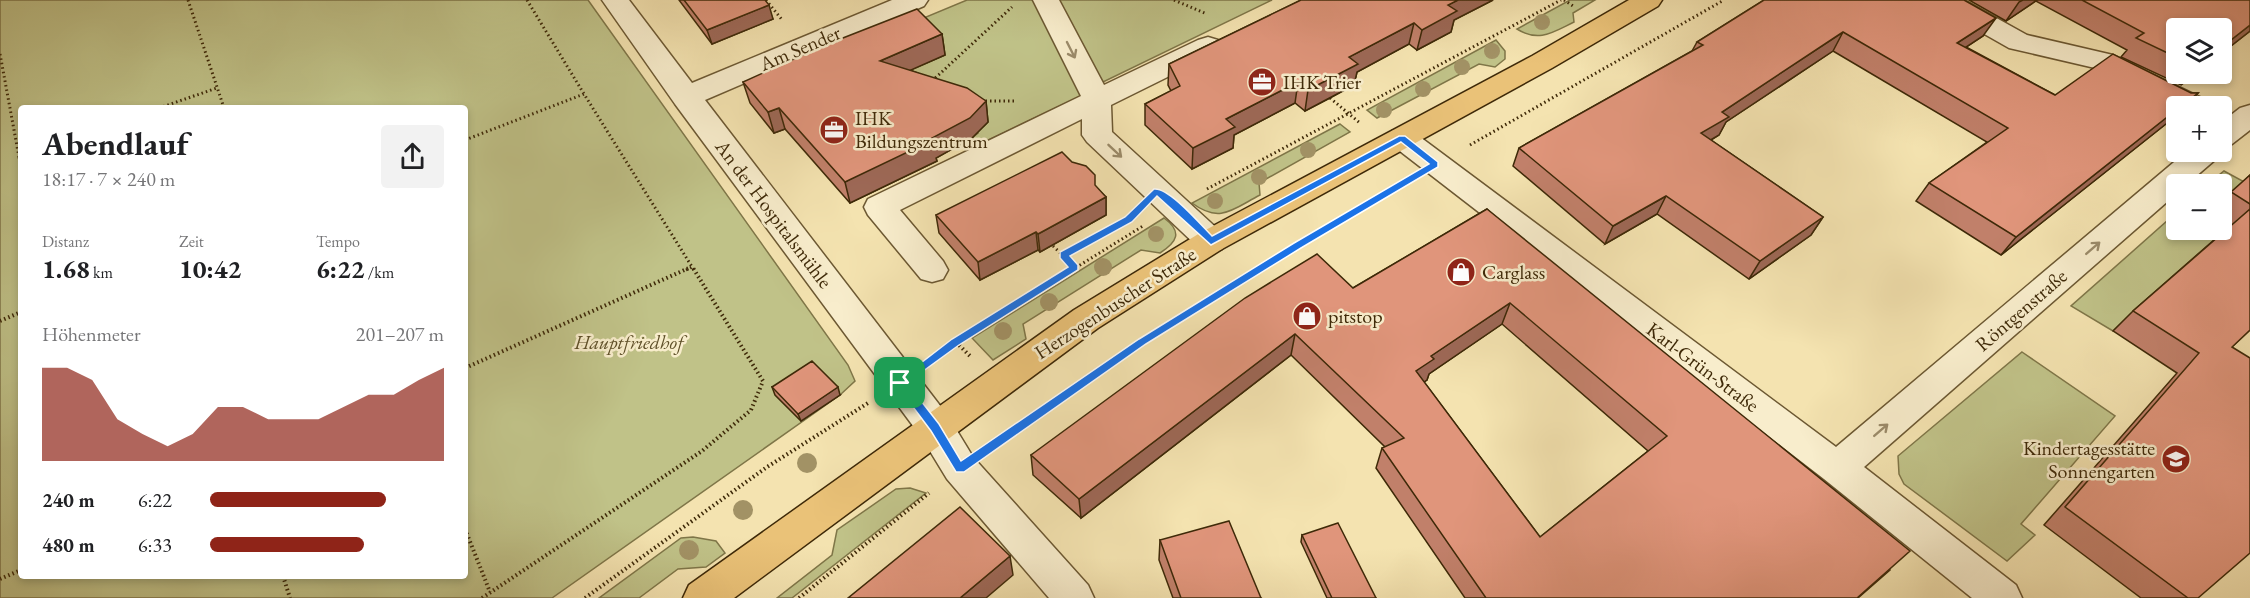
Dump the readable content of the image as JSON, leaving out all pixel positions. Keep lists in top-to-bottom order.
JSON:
{
  "streets": {
    "main road": ["Herzogenbuscher Straße"],
    "street": [
      "Am Sender",
      "An der Hospitalsmühle",
      "Röntgenstraße",
      "Karl-Grün-Straße"
    ]
  },
  "crossings": [
    ["Am Sender", "An der Hospitalsmühle"],
    ["An der Hospitalsmühle", "Herzogenbuscher Straße"],
    ["Herzogenbuscher Straße", "Karl-Grün-Straße"],
    ["Röntgenstraße", "Karl-Grün-Straße"]
  ],
  "one_way": ["Röntgenstraße"],
  "parks": ["Hauptfriedhof"],
  "places": {
    "office": ["IHK Trier", "IHK Bildungszentrum"],
    "shop": ["Carglass", "pitstop"],
    "school or university": ["Kindertagesstätte Sonnengarten"]
  },
  "page": {
    "map_buttons": ["+", "−"],
    "heading": ["Abendlauf", "18:17 · 7 × 240 m"],
    "stats": [
      ["Distanz", "1.68 km"],
      ["Zeit", "10:42"],
      ["Tempo", "6:22 /km"]
    ],
    "chart": ["Höhenmeter", "201–207 m"],
    "list": [
      {
        "name": "240 m",
        "note": "6:22"
      },
      {
        "name": "480 m",
        "note": "6:33"
      }
    ]
  }
}
